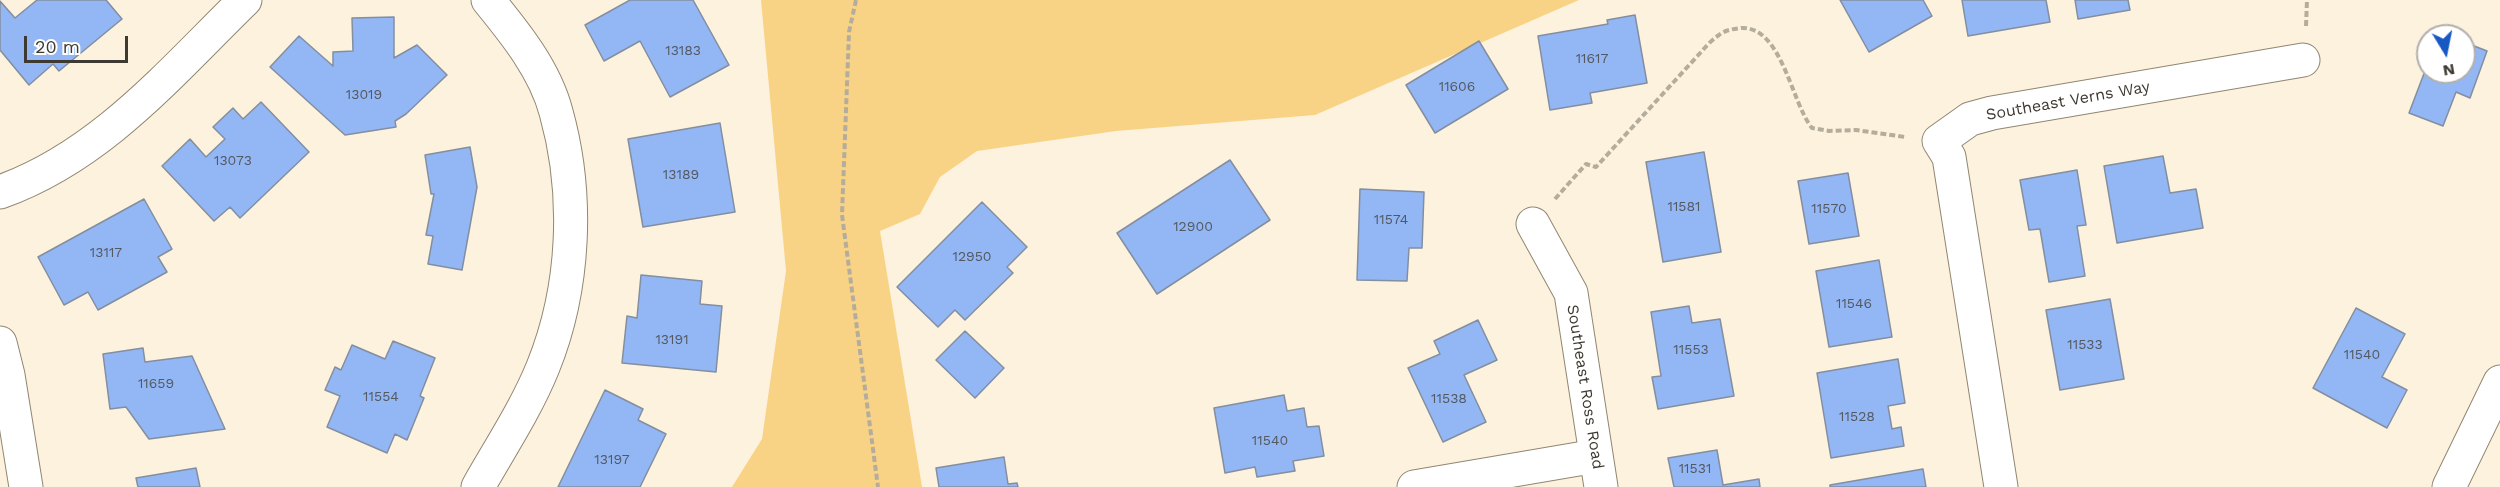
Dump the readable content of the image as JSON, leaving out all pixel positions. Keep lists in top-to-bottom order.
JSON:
{
  "streets": {
    "street": ["Southeast Verns Way", "Southeast Ross Road"]
  },
  "house_numbers": [
    "13183",
    "11617",
    "11606",
    "13019",
    "13073",
    "13189",
    "11581",
    "11570",
    "11574",
    "12900",
    "13117",
    "12950",
    "11546",
    "13191",
    "11533",
    "11553",
    "11540",
    "11659",
    "11554",
    "11538",
    "11528",
    "11540",
    "13197",
    "11531"
  ],
  "scale_bar": "20 m",
  "north": "bottom"
}
